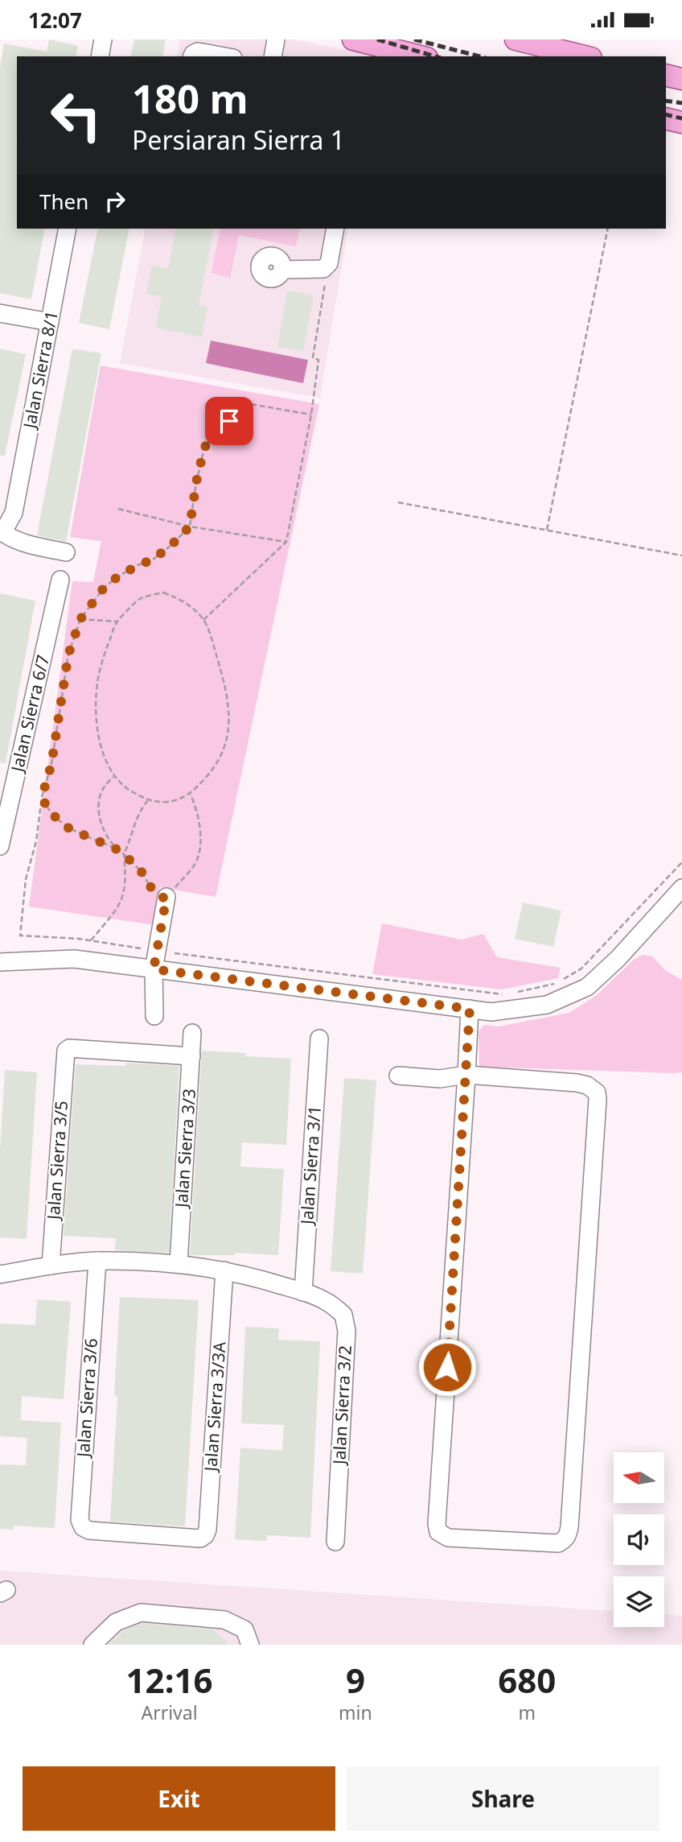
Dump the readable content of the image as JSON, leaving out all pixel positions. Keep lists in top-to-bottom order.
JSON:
{
  "streets": {
    "street": [
      "Jalan Sierra 8/1",
      "Jalan Sierra 6/7",
      "Jalan Sierra 3/3",
      "Jalan Sierra 3/5",
      "Jalan Sierra 3/1",
      "Jalan Sierra 3/6",
      "Jalan Sierra 3/2",
      "Jalan Sierra 3/3A"
    ]
  },
  "crossings": [
    ["Jalan Sierra 3/3", "Jalan Sierra 3/5"],
    ["Jalan Sierra 3/3", "Jalan Sierra 3/2"],
    ["Jalan Sierra 3/5", "Jalan Sierra 3/2"],
    ["Jalan Sierra 3/1", "Jalan Sierra 3/2"],
    ["Jalan Sierra 3/6", "Jalan Sierra 3/2"],
    ["Jalan Sierra 3/6", "Jalan Sierra 3/3A"],
    ["Jalan Sierra 3/2", "Jalan Sierra 3/3A"]
  ],
  "north": "left",
  "page": {
    "status": "12:07",
    "turn": ["180 m", "Persiaran Sierra 1"],
    "then": "Then",
    "eta": [
      "12:16",
      "Arrival",
      "9",
      "min",
      "680",
      "m"
    ],
    "buttons": ["Exit", "Share"]
  }
}
